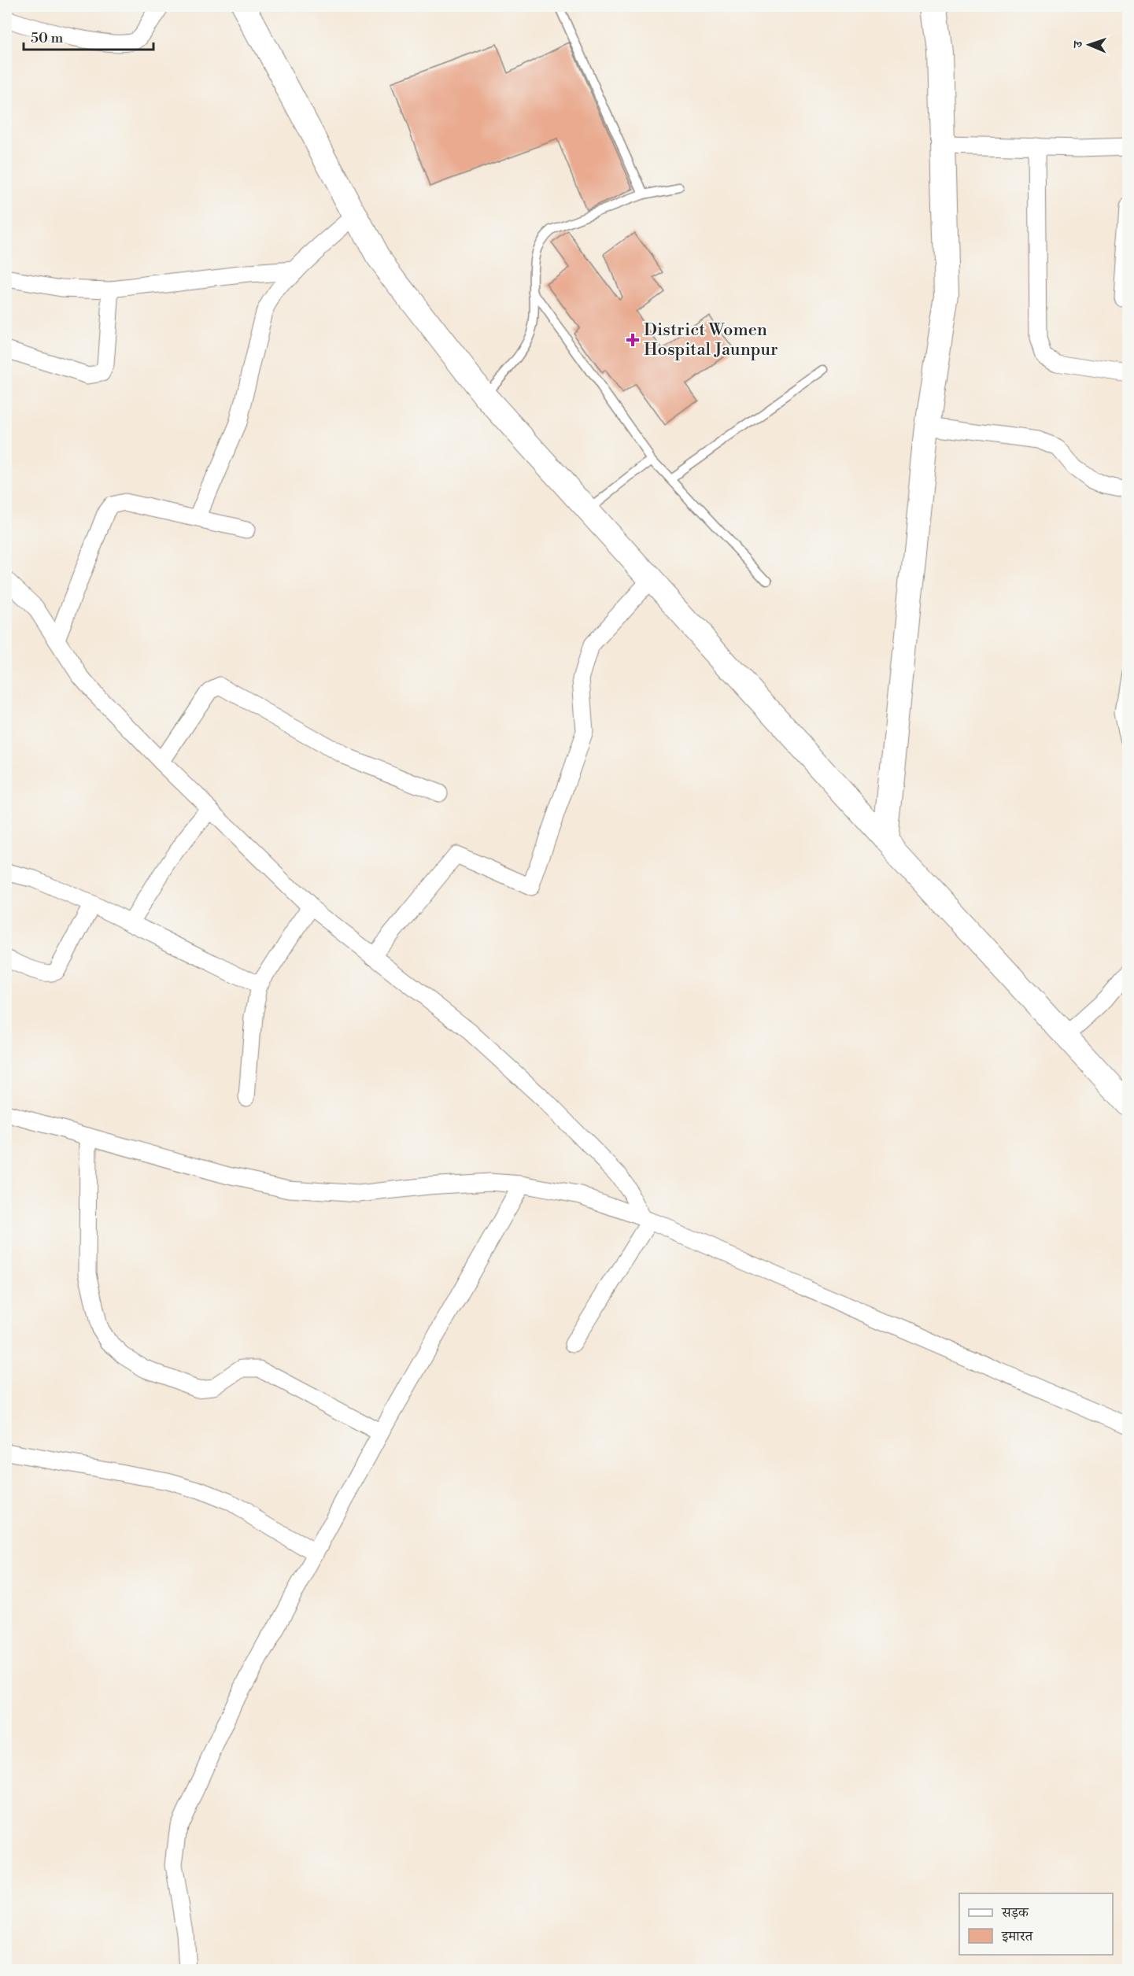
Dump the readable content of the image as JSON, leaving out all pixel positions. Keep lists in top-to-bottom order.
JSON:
{
  "places": {
    "health": ["District Women Hospital Jaunpur"]
  },
  "legend": ["सड़क", "इमारत"],
  "scale_bar": "50 m",
  "north": "left"
}
